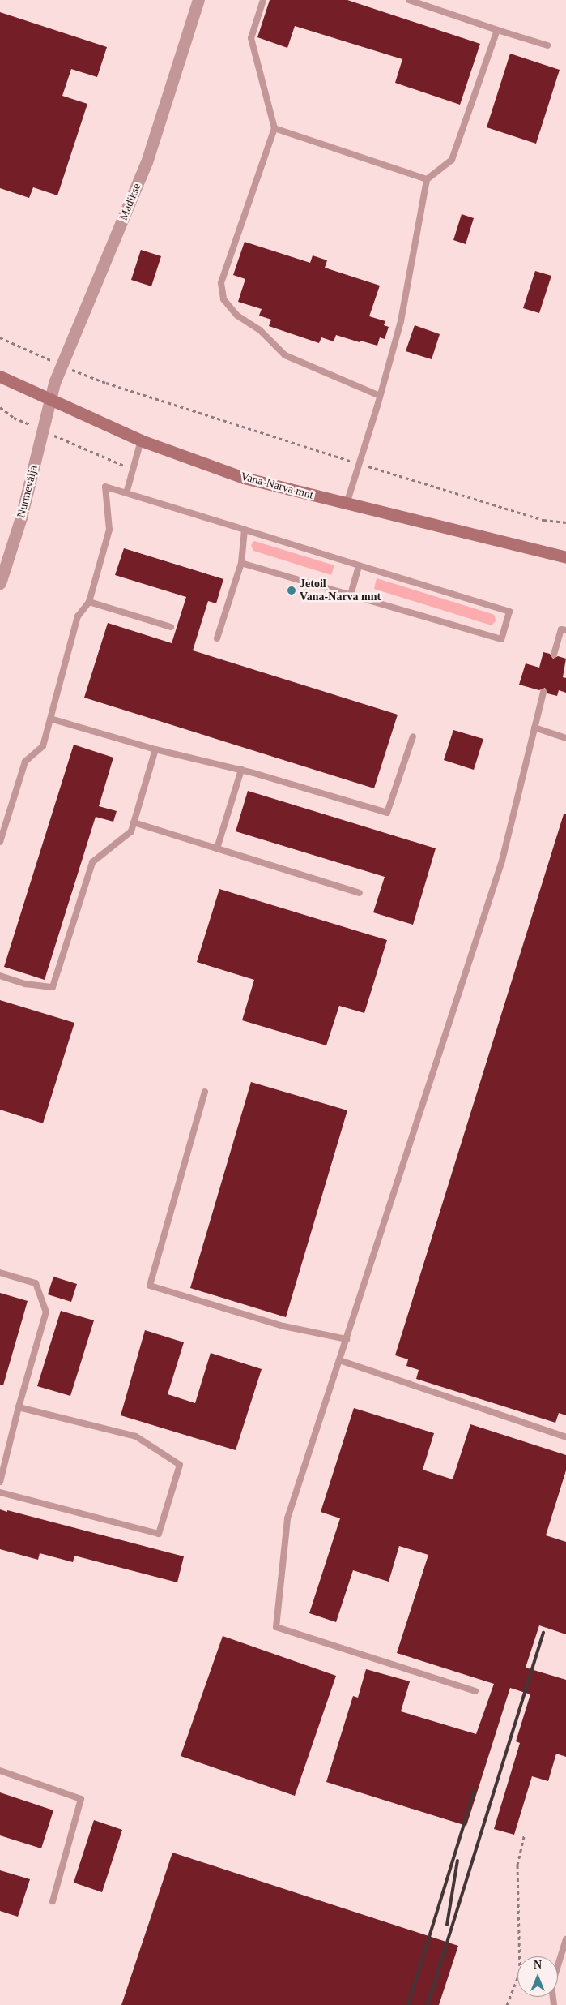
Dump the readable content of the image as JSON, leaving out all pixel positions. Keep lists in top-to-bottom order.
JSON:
{
  "streets": {
    "main road": ["Vana-Narva mnt"],
    "street": ["Madikse", "Nurmevälja"]
  },
  "crossings": [
    ["Madikse", "Vana-Narva mnt"],
    ["Madikse", "Nurmevälja"],
    ["Vana-Narva mnt", "Nurmevälja"]
  ],
  "places": ["Jetoil Vana-Narva mnt"],
  "north": "top"
}
